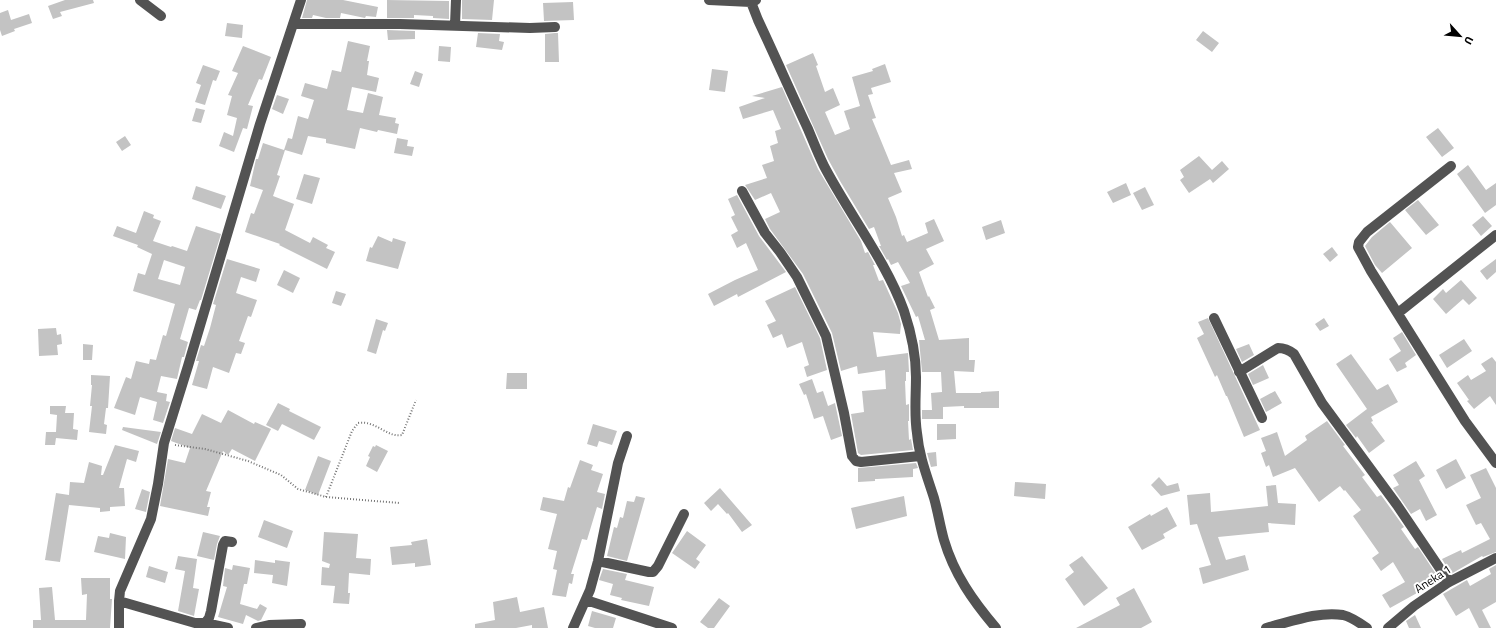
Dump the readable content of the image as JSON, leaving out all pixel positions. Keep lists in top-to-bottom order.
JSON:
{
  "streets": {
    "street": ["Aneka 1"]
  },
  "north": "bottom right"
}
